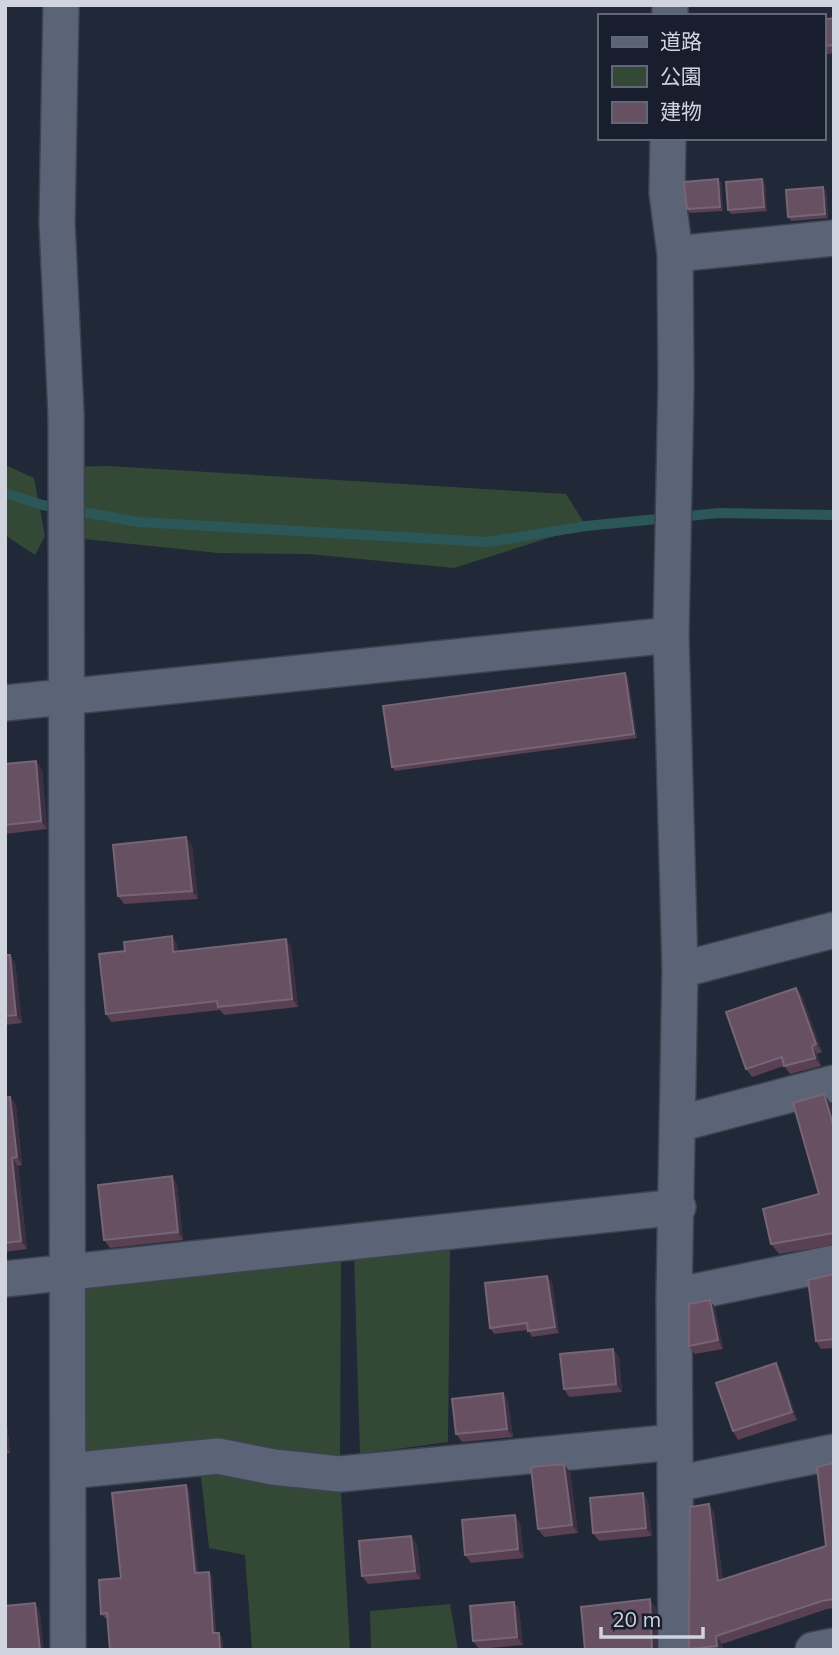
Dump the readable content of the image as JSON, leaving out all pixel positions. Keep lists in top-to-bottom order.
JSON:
{
  "legend": ["道路", "公園", "建物"],
  "scale_bar": "20 m"
}
